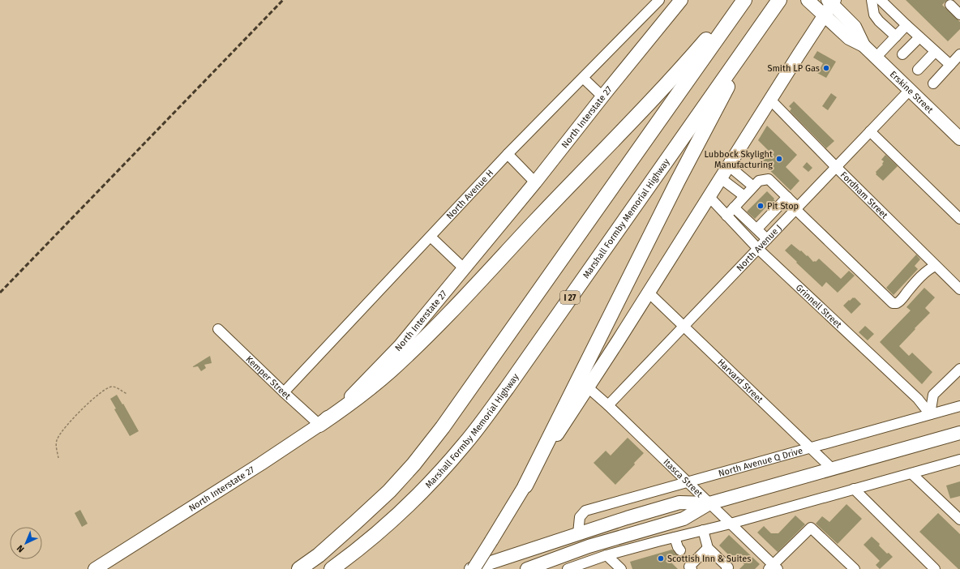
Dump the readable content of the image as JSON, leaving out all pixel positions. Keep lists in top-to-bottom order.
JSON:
{
  "streets": {
    "highway": ["Marshall Formby Memorial Highway", "I 27"],
    "main road": ["Erskine Street", "North Interstate 27"],
    "street": [
      "North Avenue H",
      "Fordham Street",
      "North Avenue J",
      "Grinnell Street",
      "Kemper Street",
      "Harvard Street",
      "North Avenue Q Drive",
      "Itasca Street"
    ]
  },
  "crossings": [
    ["Erskine Street", "North Avenue J"],
    ["North Interstate 27", "Kemper Street"],
    ["North Avenue H", "Kemper Street"],
    ["Fordham Street", "North Avenue J"],
    ["North Avenue J", "Grinnell Street"],
    ["North Avenue J", "Harvard Street"],
    ["North Avenue J", "Itasca Street"],
    ["Grinnell Street", "North Avenue Q Drive"],
    ["Harvard Street", "North Avenue Q Drive"],
    ["North Avenue Q Drive", "Itasca Street"]
  ],
  "places": [
    "Smith LP Gas",
    "Lubbock Skylight Manufacturing",
    "Pit Stop",
    "Scottish Inn & Suites"
  ],
  "north": "bottom left"
}
